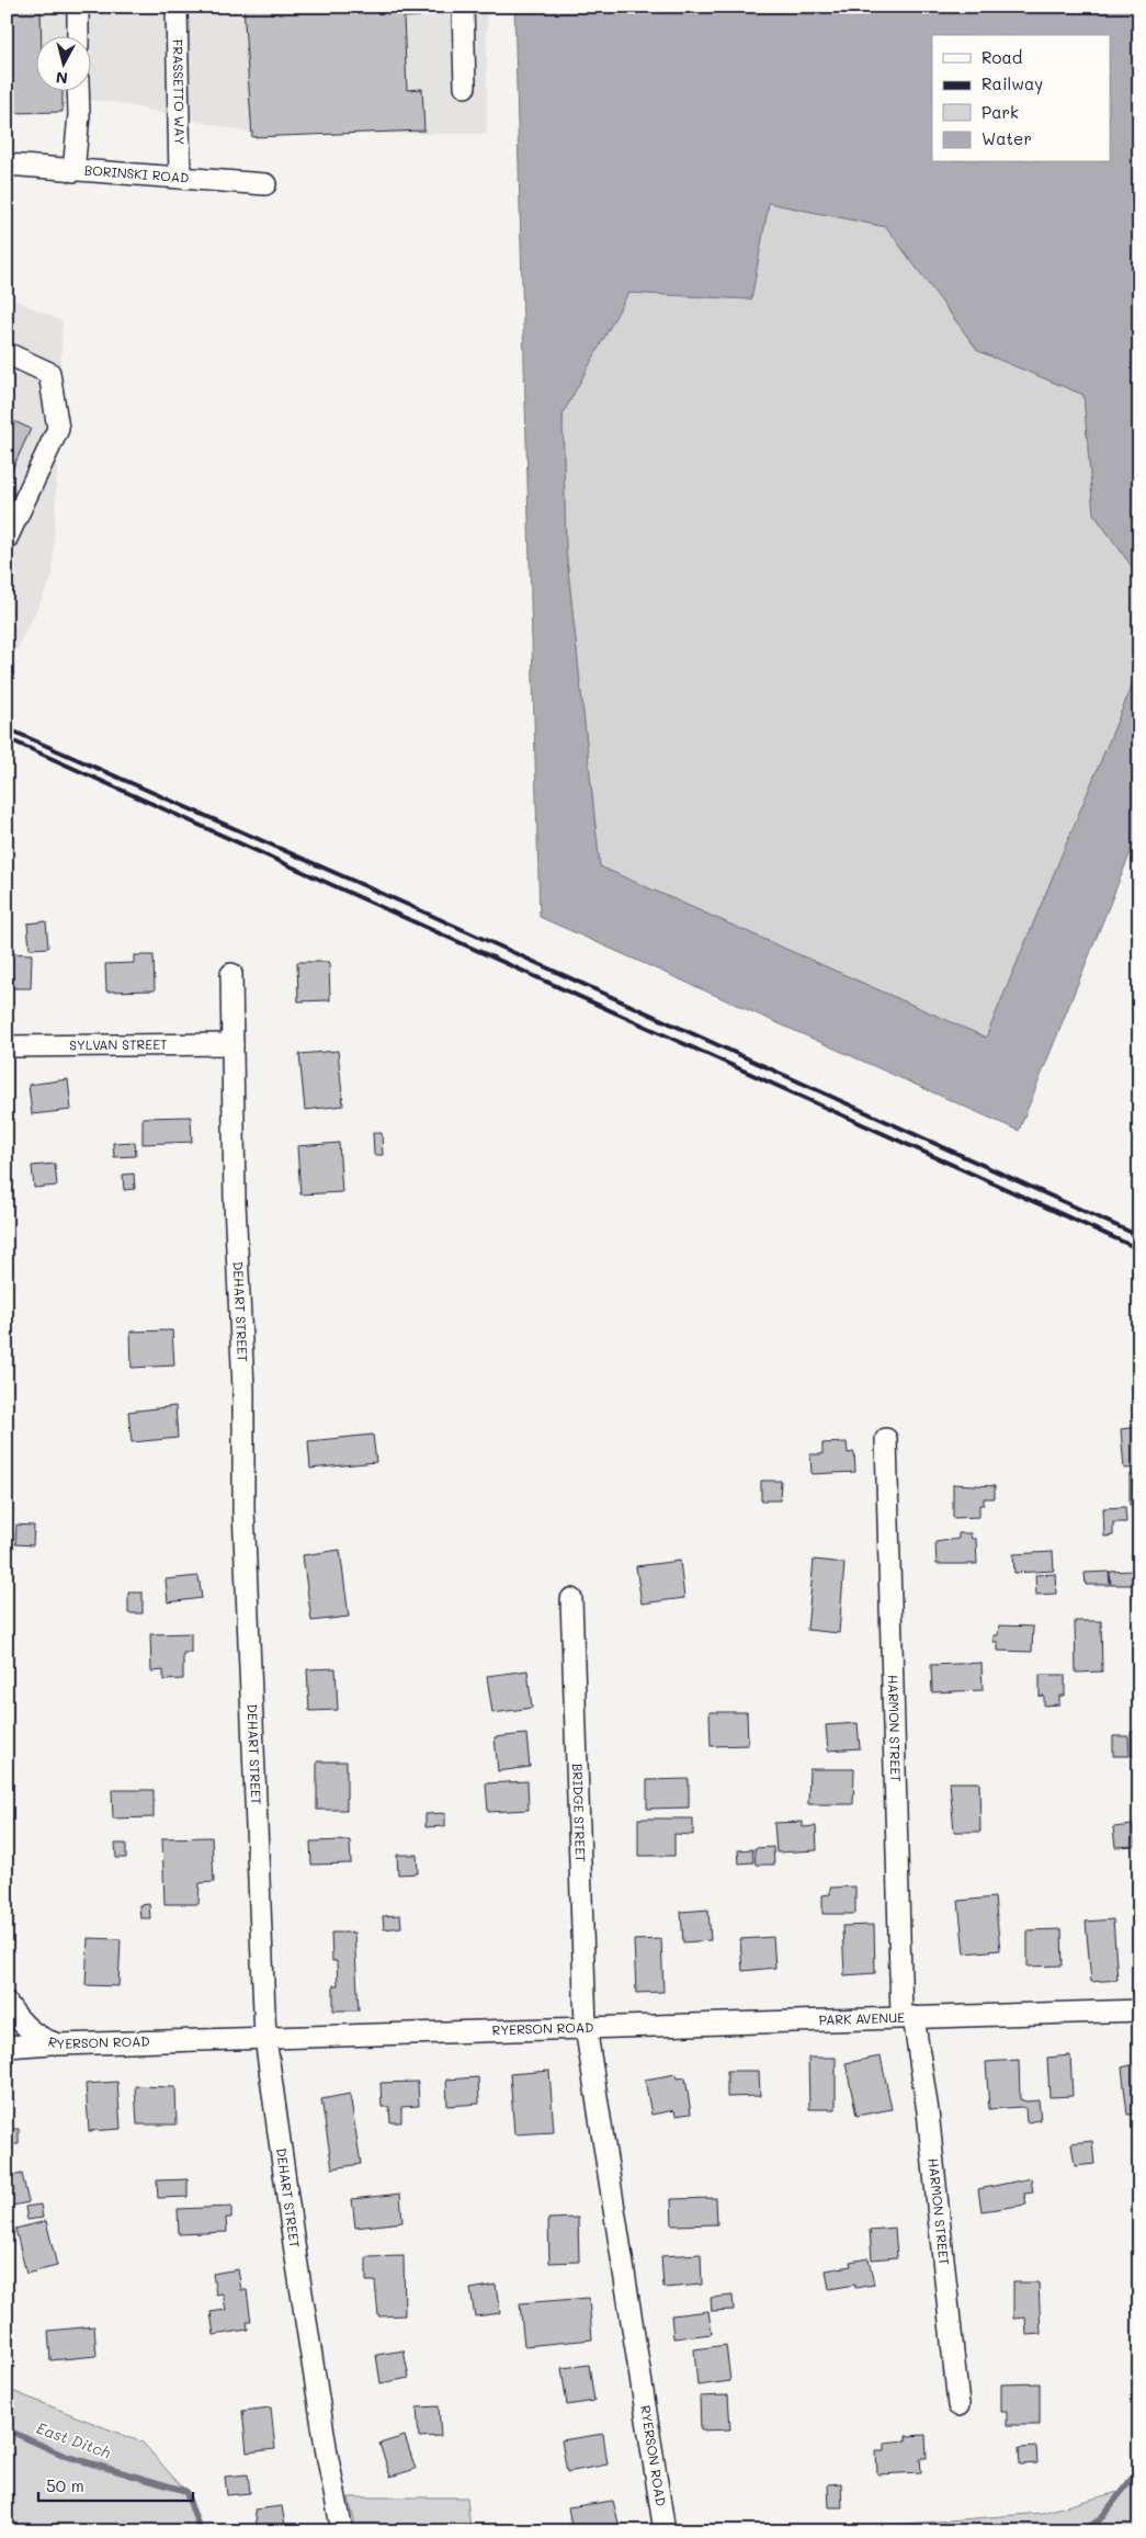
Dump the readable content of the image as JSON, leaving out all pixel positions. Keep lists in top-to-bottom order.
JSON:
{
  "streets": {
    "street": [
      "FRASSETTO WAY",
      "BORINSKI ROAD",
      "SYLVAN STREET",
      "DEHART STREET",
      "HARMON STREET",
      "BRIDGE STREET",
      "PARK AVENUE",
      "RYERSON ROAD"
    ]
  },
  "crossings": [
    ["FRASSETTO WAY", "BORINSKI ROAD"],
    ["SYLVAN STREET", "DEHART STREET"],
    ["DEHART STREET", "RYERSON ROAD"],
    ["HARMON STREET", "PARK AVENUE"],
    ["BRIDGE STREET", "PARK AVENUE"],
    ["BRIDGE STREET", "RYERSON ROAD"],
    ["PARK AVENUE", "RYERSON ROAD"]
  ],
  "water": ["East Ditch"],
  "legend": [
    "Road",
    "Railway",
    "Park",
    "Water"
  ],
  "scale_bar": "50 m",
  "north": "bottom"
}
